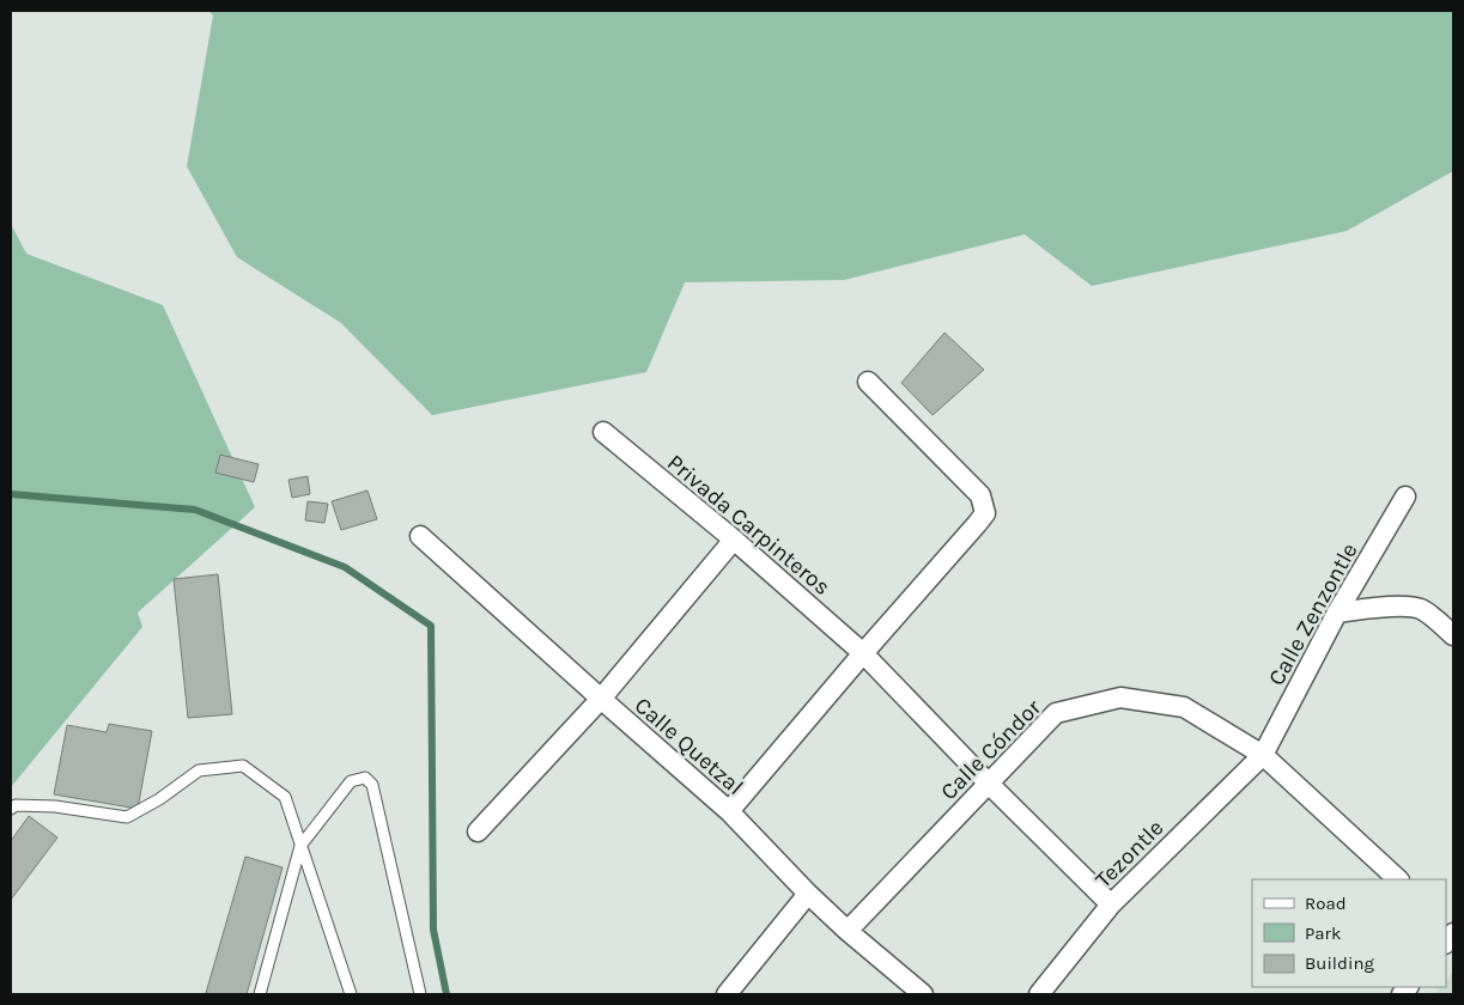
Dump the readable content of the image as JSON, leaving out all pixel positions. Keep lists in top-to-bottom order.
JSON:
{
  "streets": {
    "street": [
      "Privada Carpinteros",
      "Calle Zenzontle",
      "Calle Quetzal",
      "Calle Cóndor",
      "Tezontle"
    ]
  },
  "crossings": [
    ["Privada Carpinteros", "Calle Cóndor"],
    ["Privada Carpinteros", "Tezontle"],
    ["Calle Zenzontle", "Calle Cóndor"],
    ["Calle Zenzontle", "Tezontle"],
    ["Calle Quetzal", "Calle Cóndor"],
    ["Calle Cóndor", "Tezontle"]
  ],
  "legend": ["Road", "Park", "Building"]
}
